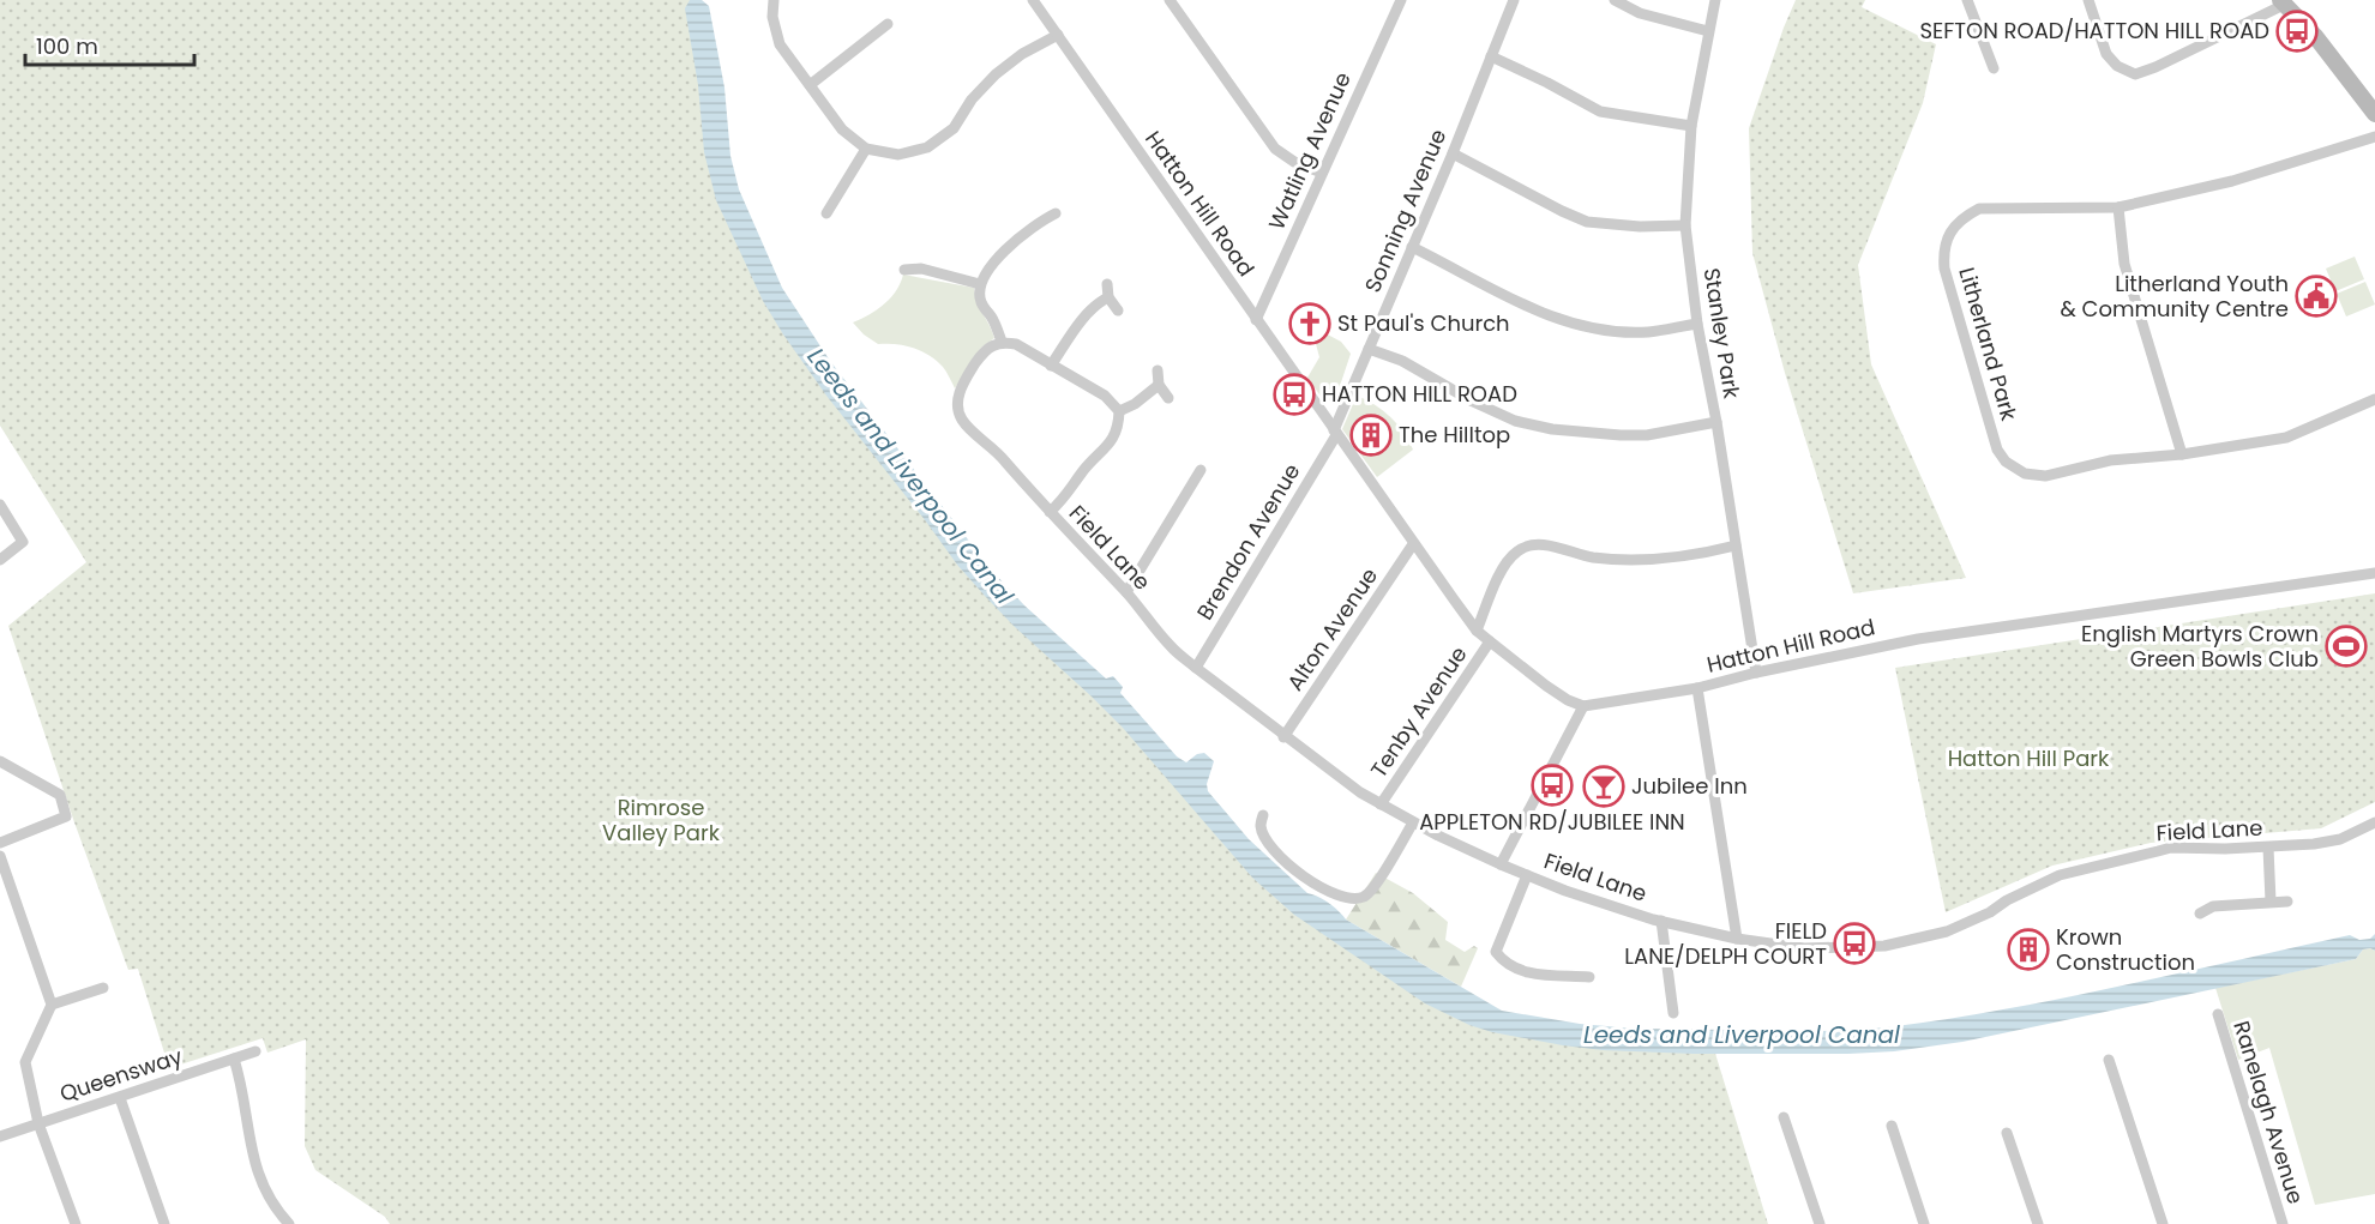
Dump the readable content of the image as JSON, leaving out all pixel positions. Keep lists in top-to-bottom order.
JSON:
{
  "streets": {
    "street": [
      "Watling Avenue",
      "Hatton Hill Road",
      "Sonning Avenue",
      "Stanley Park",
      "Litherland Park",
      "Brendon Avenue",
      "Field Lane",
      "Alton Avenue",
      "Tenby Avenue",
      "Queensway",
      "Ranelagh Avenue"
    ]
  },
  "crossings": [
    ["Watling Avenue", "Hatton Hill Road"],
    ["Hatton Hill Road", "Sonning Avenue"],
    ["Hatton Hill Road", "Stanley Park"],
    ["Hatton Hill Road", "Brendon Avenue"],
    ["Hatton Hill Road", "Alton Avenue"],
    ["Hatton Hill Road", "Tenby Avenue"],
    ["Sonning Avenue", "Brendon Avenue"],
    ["Brendon Avenue", "Field Lane"],
    ["Field Lane", "Alton Avenue"],
    ["Field Lane", "Tenby Avenue"]
  ],
  "water": ["Leeds and Liverpool Canal"],
  "parks": ["Hatton Hill Park", "Rimrose Valley Park"],
  "places": {
    "bus stop": [
      "SEFTON ROAD/HATTON HILL ROAD",
      "HATTON HILL ROAD",
      "APPLETON RD/JUBILEE INN",
      "FIELD LANE/DELPH COURT"
    ],
    "public building": ["Litherland Youth & Community Centre"],
    "church": ["St Paul's Church"],
    "building": ["The Hilltop", "Krown Construction"],
    "sports": ["English Martyrs Crown Green Bowls Club"],
    "bar": ["Jubilee Inn"]
  },
  "scale_bar": "100 m"
}
